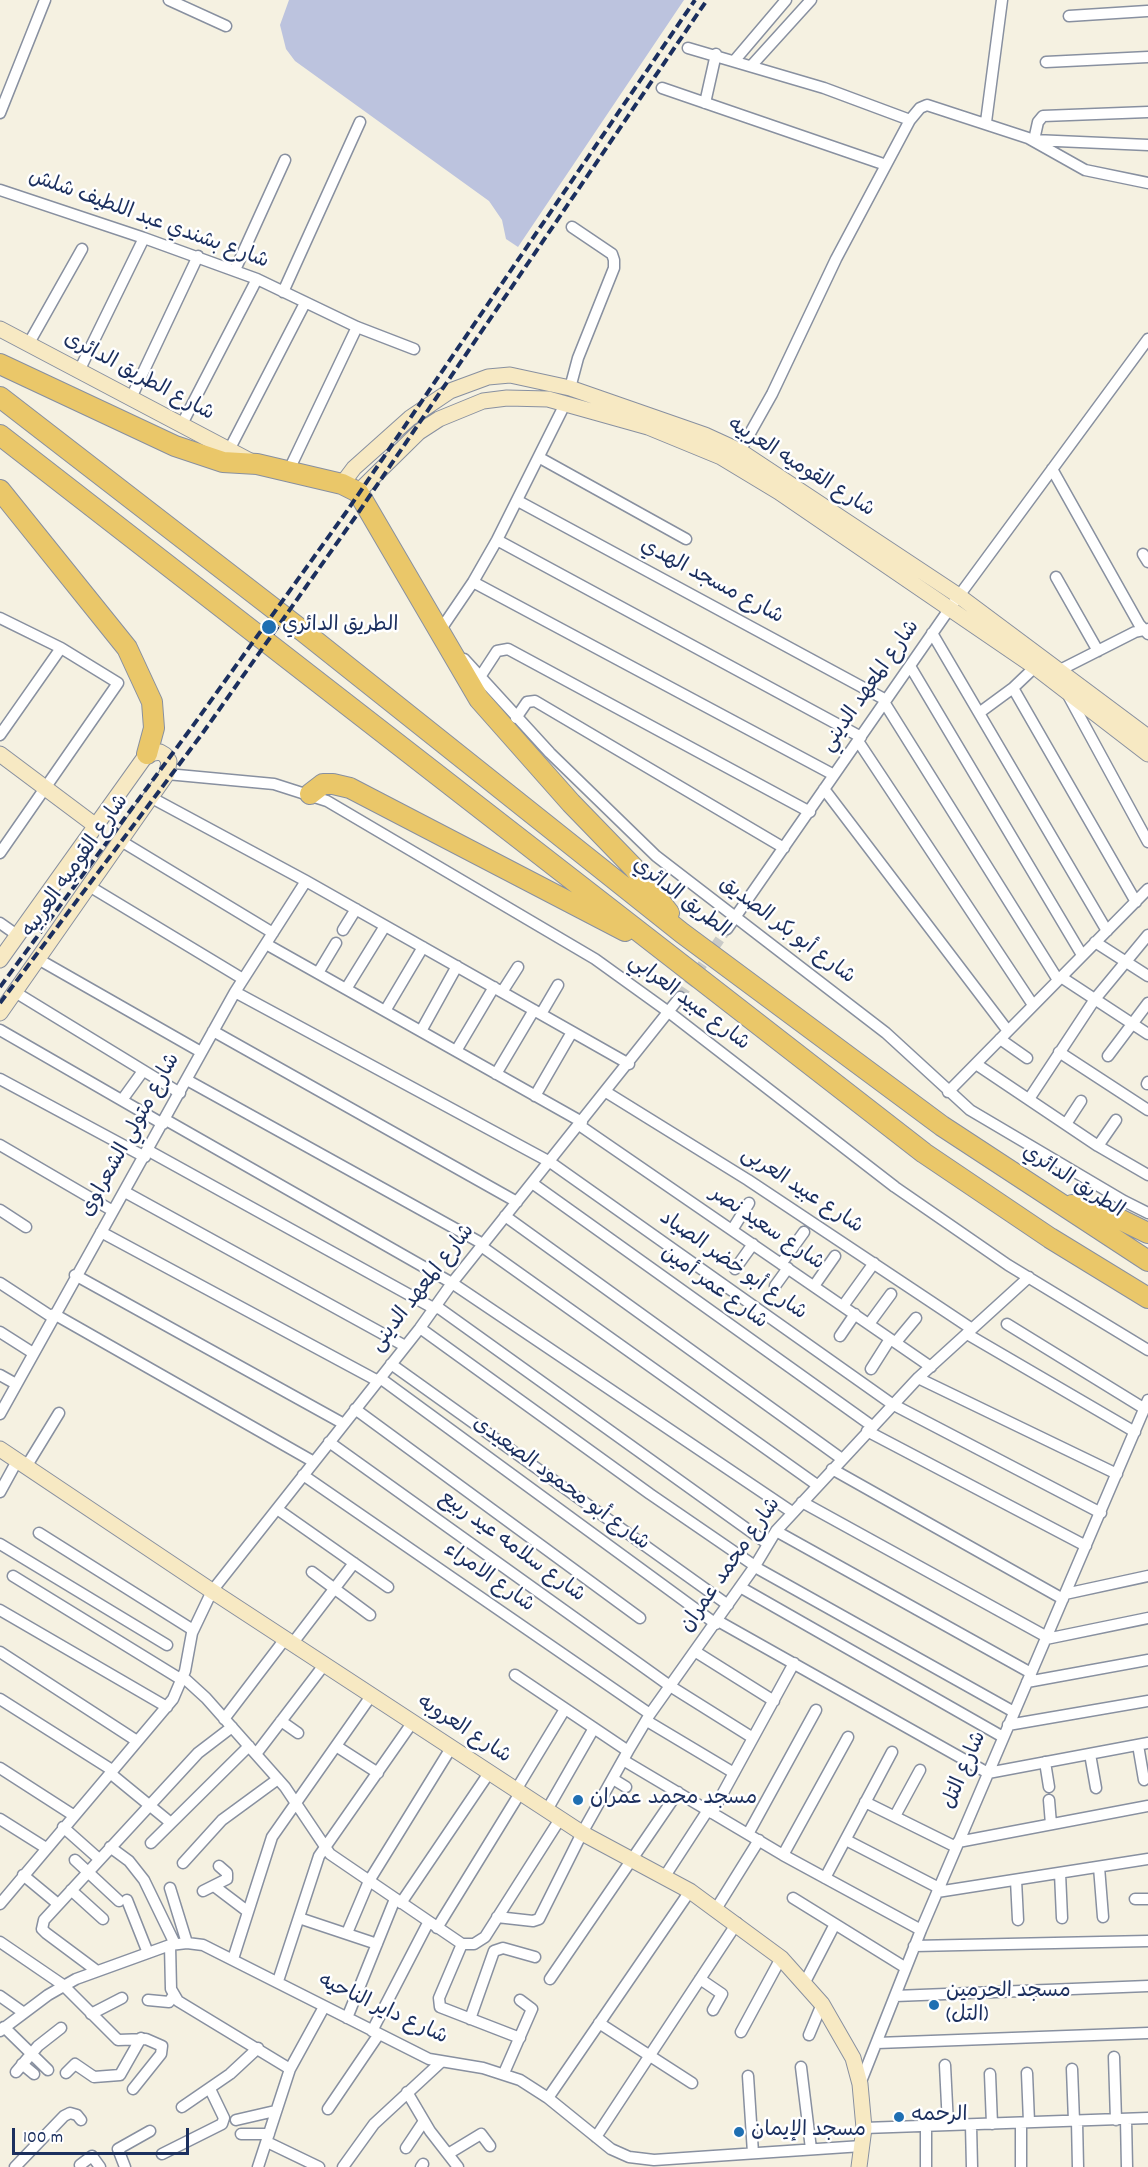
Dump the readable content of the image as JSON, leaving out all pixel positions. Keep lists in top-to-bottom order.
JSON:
{
  "streets": {
    "highway": ["الطريق الدائري"],
    "street": [
      "شارع بشندي عبد اللطيف شلش",
      "شارع الطريق الدائرى",
      "شارع القوميه العربيه",
      "شارع مسجد الهدي",
      "شارع المعهد الديني",
      "شارع أبو بكر الصديق",
      "شارع عبيد العرابي",
      "شارع متولي الشعراوى",
      "شارع عبيد العربى",
      "شارع سعيد نصر",
      "شارع أبو خضر الصياد",
      "شارع المعهد الدينى",
      "شارع عمر أمين",
      "شارع أبو محمود الصعيدى",
      "شارع سلامه عيد ربيع",
      "شارع محمد عمران",
      "شارع الامراء",
      "شارع العروبه",
      "شارع التل",
      "شارع داير الناحيه"
    ]
  },
  "crossings": [
    ["شارع القوميه العربيه", "شارع المعهد الديني"],
    ["شارع القوميه العربيه", "شارع عبيد العرابي"],
    ["شارع مسجد الهدي", "شارع المعهد الديني"],
    ["شارع المعهد الديني", "شارع أبو بكر الصديق"],
    ["شارع عبيد العرابي", "شارع المعهد الدينى"],
    ["شارع عبيد العرابي", "شارع محمد عمران"],
    ["شارع متولي الشعراوى", "شارع سعيد نصر"],
    ["شارع متولي الشعراوى", "شارع أبو خضر الصياد"],
    ["شارع متولي الشعراوى", "شارع أبو محمود الصعيدى"],
    ["شارع عبيد العربى", "شارع المعهد الدينى"],
    ["شارع عبيد العربى", "شارع محمد عمران"],
    ["شارع عبيد العربى", "شارع التل"],
    ["شارع سعيد نصر", "شارع المعهد الدينى"],
    ["شارع سعيد نصر", "شارع محمد عمران"],
    ["شارع أبو خضر الصياد", "شارع المعهد الدينى"],
    ["شارع أبو خضر الصياد", "شارع محمد عمران"],
    ["شارع أبو خضر الصياد", "شارع التل"],
    ["شارع المعهد الدينى", "شارع عمر أمين"],
    ["شارع المعهد الدينى", "شارع أبو محمود الصعيدى"],
    ["شارع المعهد الدينى", "شارع سلامه عيد ربيع"],
    ["شارع المعهد الدينى", "شارع الامراء"],
    ["شارع المعهد الدينى", "شارع العروبه"],
    ["شارع عمر أمين", "شارع محمد عمران"],
    ["شارع عمر أمين", "شارع التل"],
    ["شارع أبو محمود الصعيدى", "شارع محمد عمران"],
    ["شارع أبو محمود الصعيدى", "شارع التل"],
    ["شارع سلامه عيد ربيع", "شارع محمد عمران"],
    ["شارع محمد عمران", "شارع الامراء"],
    ["شارع محمد عمران", "شارع العروبه"],
    ["شارع العروبه", "شارع التل"],
    ["شارع التل", "شارع داير الناحيه"]
  ],
  "places": [
    "الطريق الدائري",
    "مسجد محمد عمران",
    "مسجد الحرمين (التل)",
    "الرحمه",
    "مسجد الإيمان"
  ],
  "scale_bar": "100 m"
}
